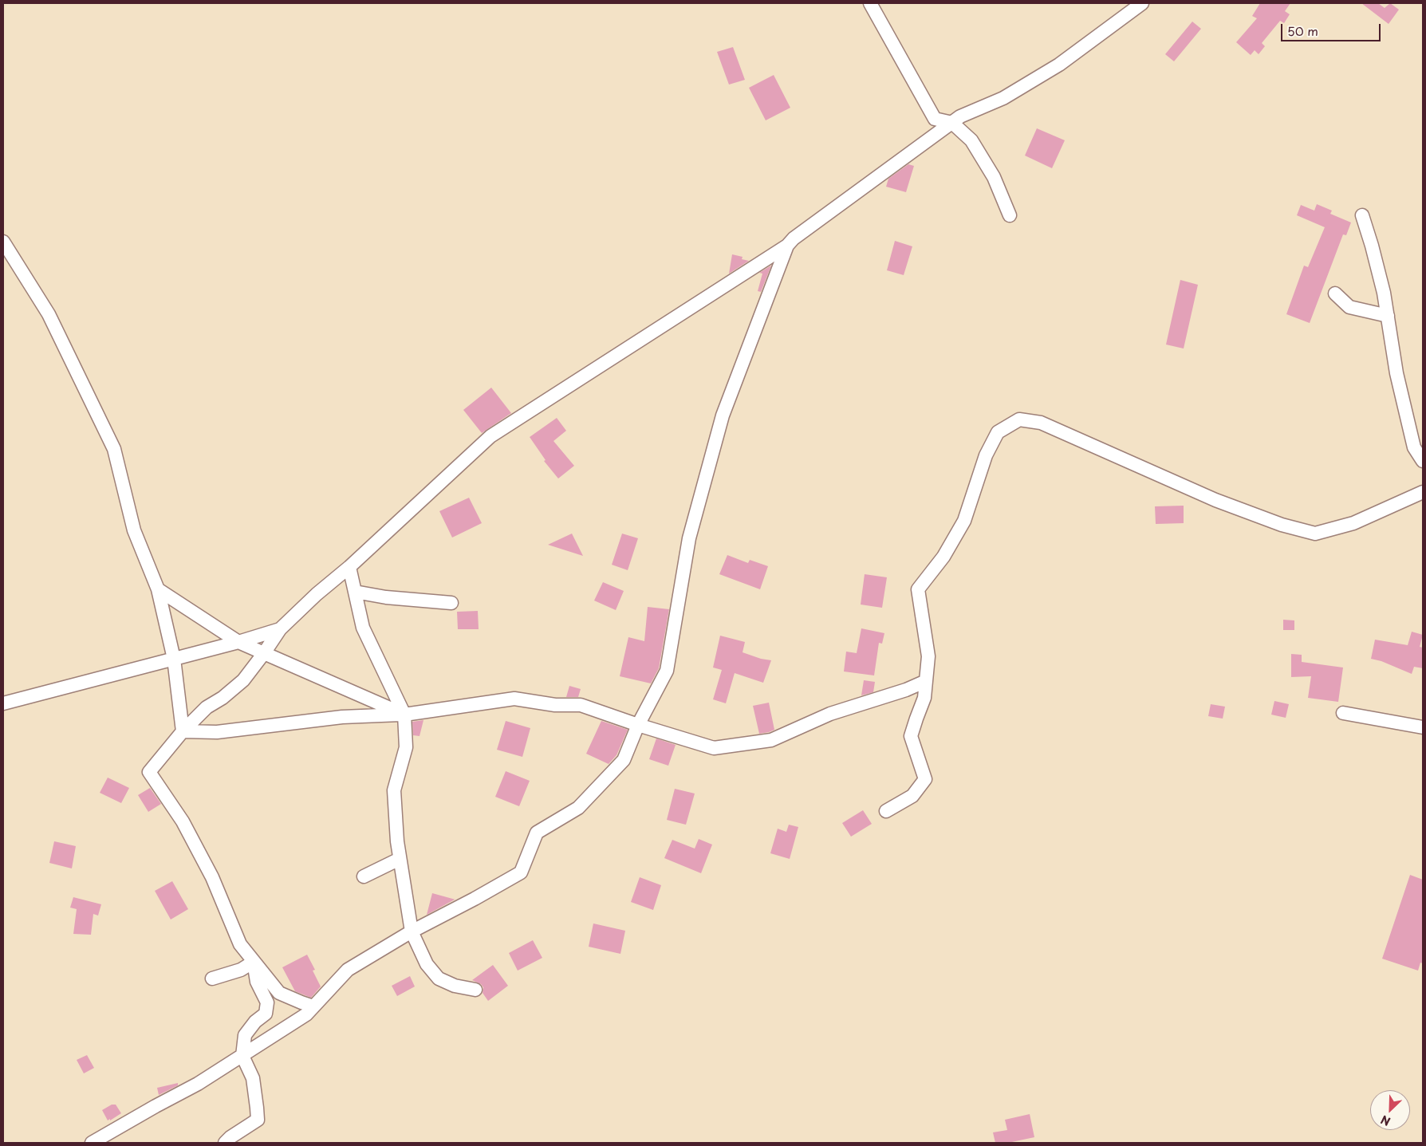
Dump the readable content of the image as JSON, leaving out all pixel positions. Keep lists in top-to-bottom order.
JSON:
{
  "scale_bar": "50 m",
  "north": "bottom left"
}
